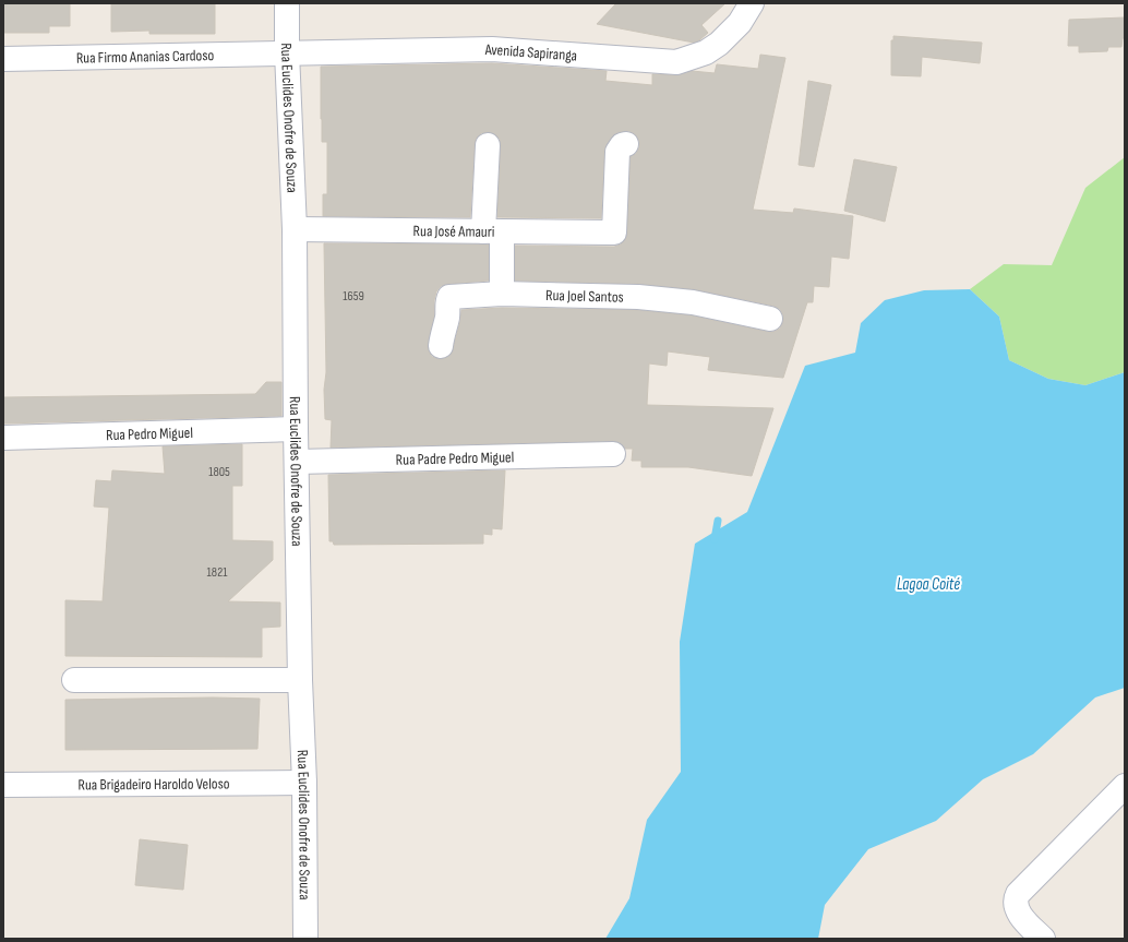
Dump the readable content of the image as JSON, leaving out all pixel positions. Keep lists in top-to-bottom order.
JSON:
{
  "streets": {
    "street": [
      "Avenida Sapiranga",
      "Rua Firmo Ananias Cardoso",
      "Rua Euclides Onofre de Souza",
      "Rua José Amauri",
      "Rua Joel Santos",
      "Rua Pedro Miguel",
      "Rua Padre Pedro Miguel",
      "Rua Brigadeiro Haroldo Veloso"
    ]
  },
  "crossings": [
    ["Avenida Sapiranga", "Rua Firmo Ananias Cardoso"],
    ["Avenida Sapiranga", "Rua Euclides Onofre de Souza"],
    ["Rua Firmo Ananias Cardoso", "Rua Euclides Onofre de Souza"],
    ["Rua Euclides Onofre de Souza", "Rua José Amauri"],
    ["Rua Euclides Onofre de Souza", "Rua Pedro Miguel"],
    ["Rua Euclides Onofre de Souza", "Rua Padre Pedro Miguel"],
    ["Rua Euclides Onofre de Souza", "Rua Brigadeiro Haroldo Veloso"]
  ],
  "water": ["Lagoa Coité"],
  "house_numbers": ["1659", "1805", "1821"]
}
